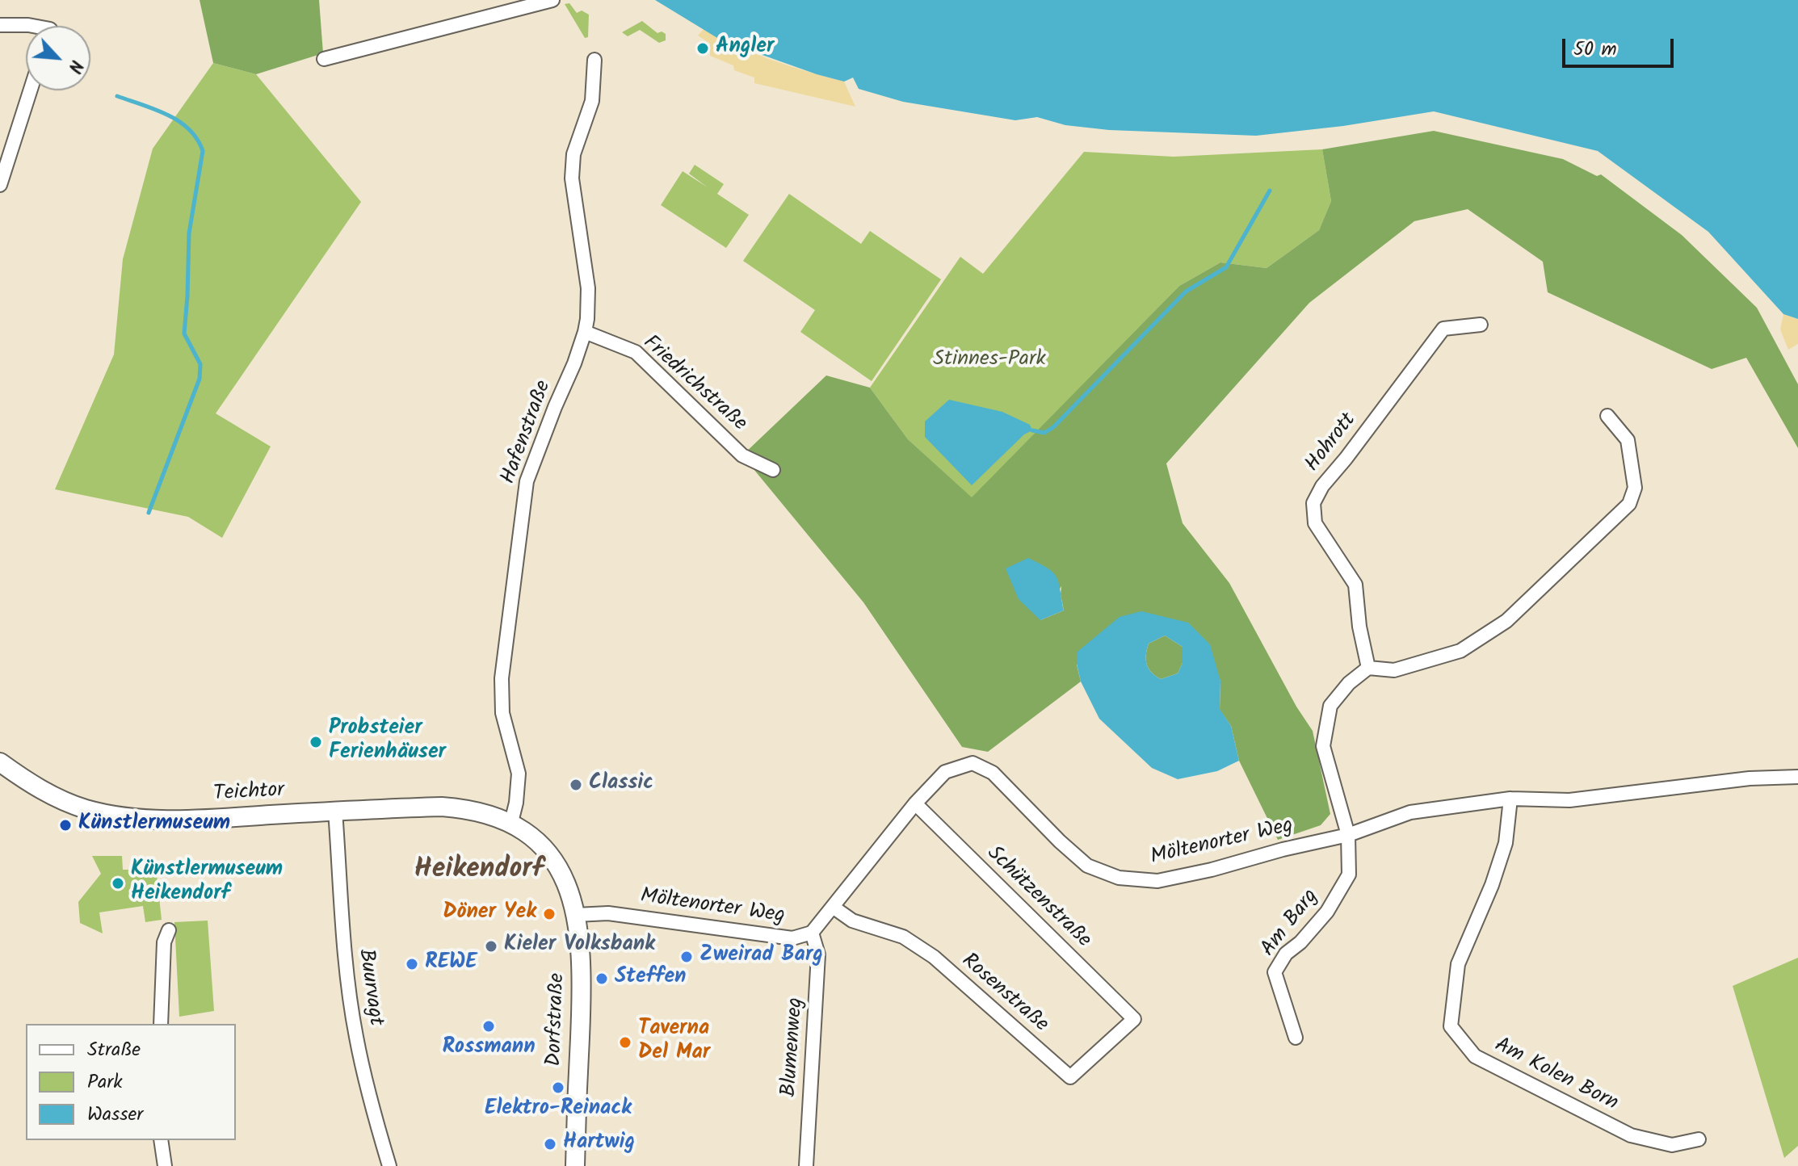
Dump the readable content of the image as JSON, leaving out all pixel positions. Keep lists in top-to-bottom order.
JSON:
{
  "streets": {
    "street": [
      "Friedrichstraße",
      "Hafenstraße",
      "Hohrott",
      "Teichtor",
      "Möltenorter Weg",
      "Schützenstraße",
      "Am Barg",
      "Buurvagt",
      "Rosenstraße",
      "Dorfstraße",
      "Blumenweg",
      "Am Kolen Born"
    ]
  },
  "crossings": [
    ["Friedrichstraße", "Hafenstraße"],
    ["Hafenstraße", "Teichtor"],
    ["Hafenstraße", "Dorfstraße"],
    ["Teichtor", "Buurvagt"],
    ["Teichtor", "Dorfstraße"],
    ["Möltenorter Weg", "Schützenstraße"],
    ["Möltenorter Weg", "Am Barg"],
    ["Möltenorter Weg", "Rosenstraße"],
    ["Möltenorter Weg", "Dorfstraße"],
    ["Möltenorter Weg", "Blumenweg"],
    ["Möltenorter Weg", "Am Kolen Born"],
    ["Schützenstraße", "Rosenstraße"]
  ],
  "districts": ["Heikendorf"],
  "parks": ["Stinnes-Park"],
  "places": [
    "Angler",
    "Probsteier Ferienhäuser",
    "Classic",
    "Künstlermuseum",
    "Künstlermuseum Heikendorf",
    "Döner Yek",
    "Kieler Volksbank",
    "Zweirad Barg",
    "REWE",
    "Steffen",
    "Rossmann",
    "Taverna Del Mar",
    "Elektro-Reinack",
    "Hartwig"
  ],
  "legend": ["Straße", "Park", "Wasser"],
  "scale_bar": "50 m",
  "north": "bottom right"
}
